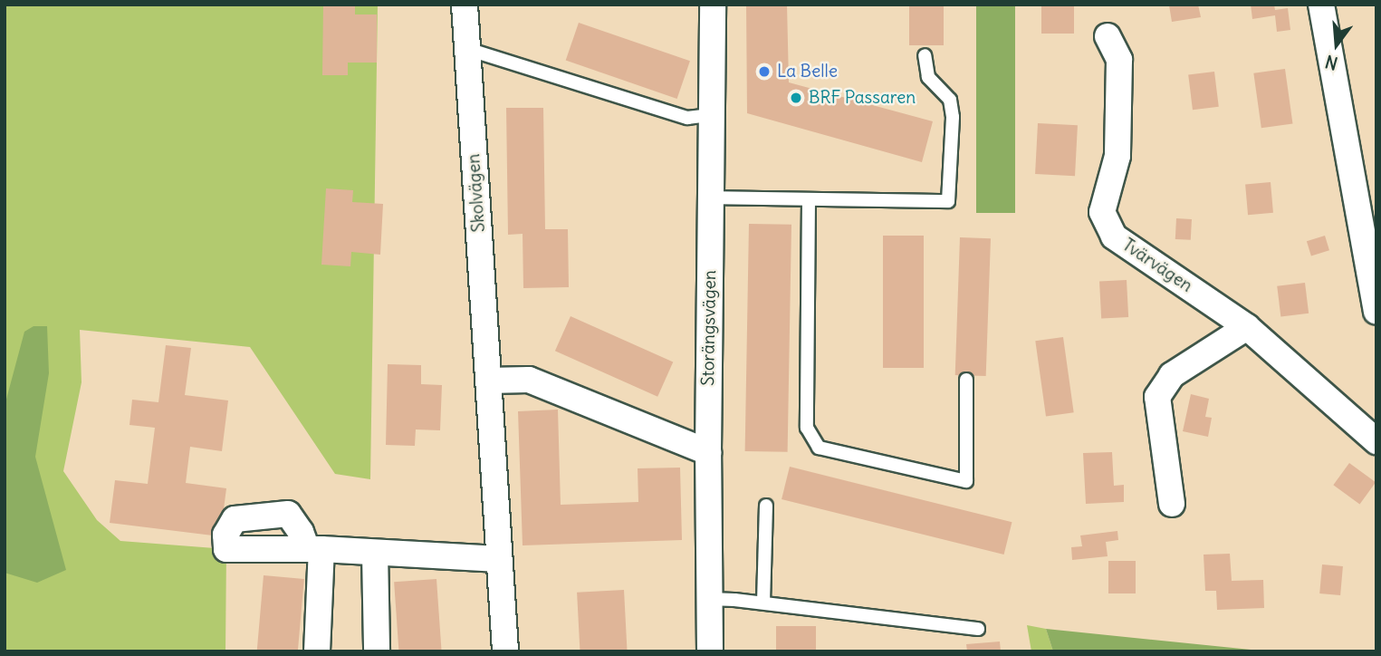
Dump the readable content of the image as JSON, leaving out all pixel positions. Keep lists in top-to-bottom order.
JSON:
{
  "streets": {
    "street": ["Skolvägen", "Tvärvägen", "Storängsvägen"]
  },
  "places": ["La Belle", "BRF Passaren"],
  "north": "bottom"
}
